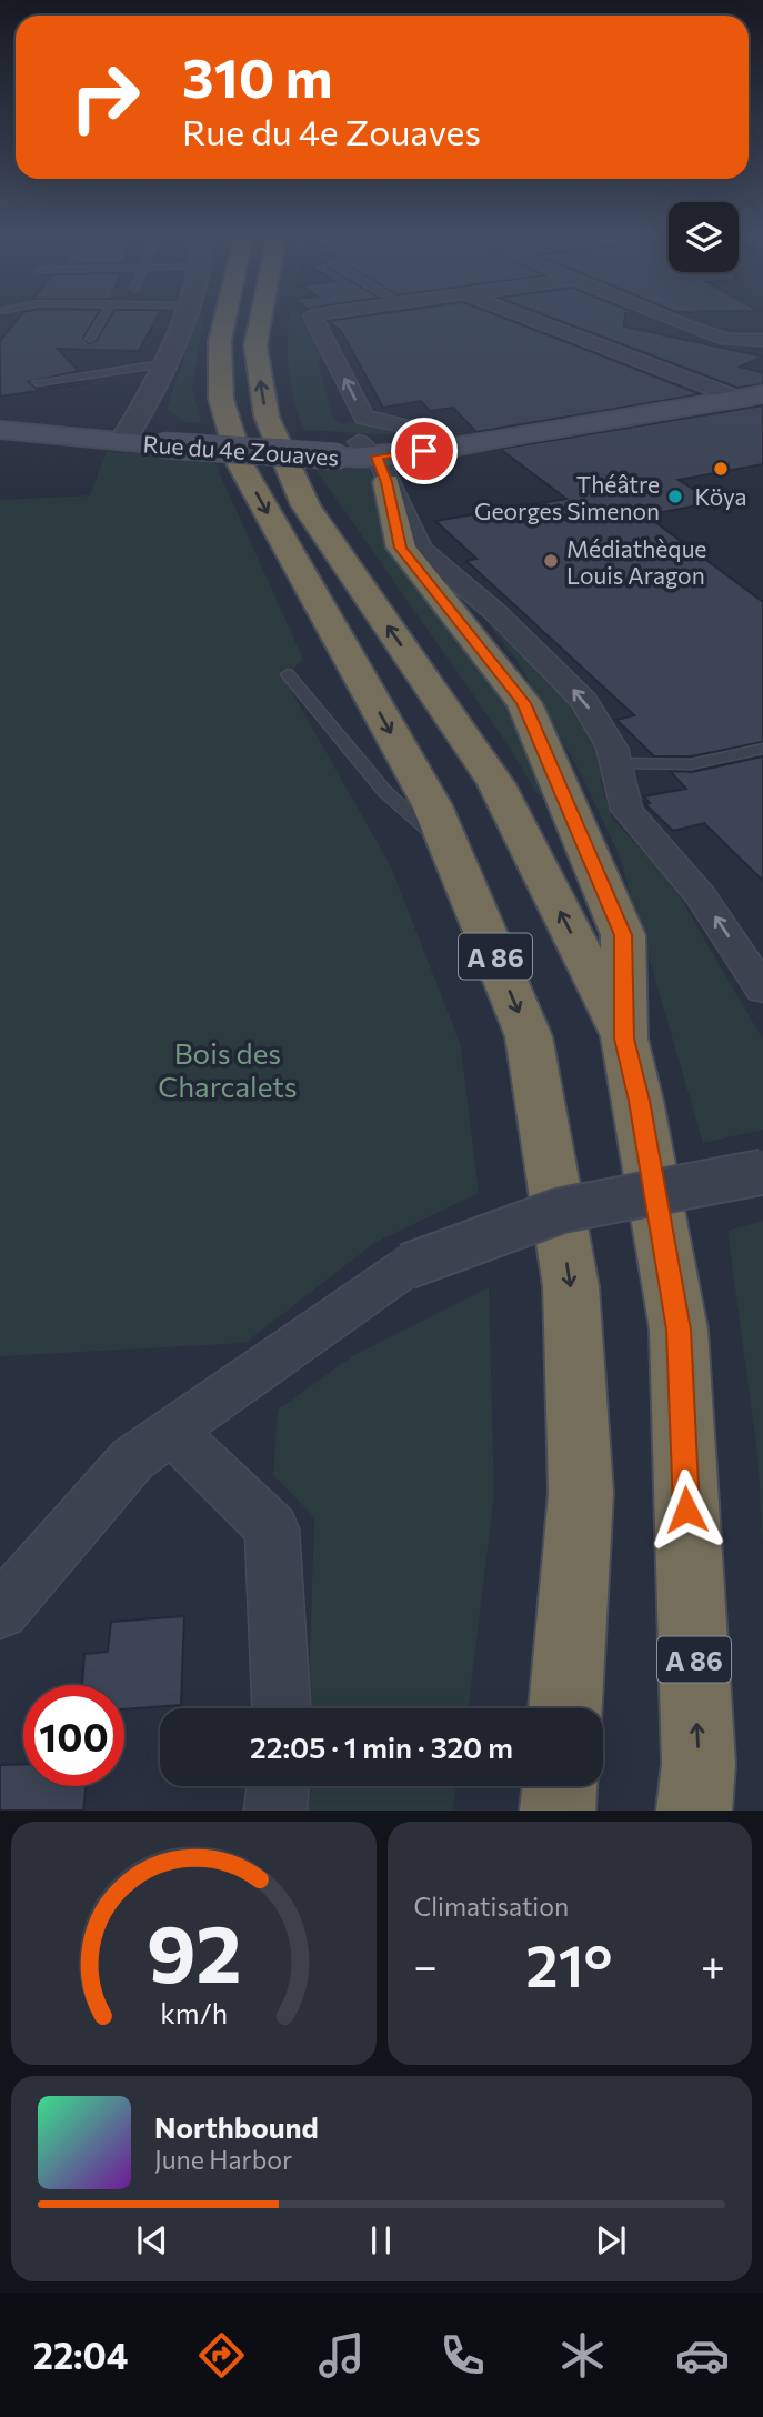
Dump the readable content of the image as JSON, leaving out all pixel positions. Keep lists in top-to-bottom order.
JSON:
{
  "streets": {
    "highway": ["A 86"],
    "main road": ["Rue du 4e Zouaves"]
  },
  "parks": ["Bois des Charcalets"],
  "places": ["Köya", "Théâtre Georges Simenon", "Médiathèque Louis Aragon"],
  "page": {
    "turn": ["310 m", "Rue du 4e Zouaves"],
    "limit": "100",
    "trip": "22:05 · 1 min · 320 m",
    "tile": "Climatisation",
    "heat": ["−", "21°", "+"],
    "song": ["Northbound", "June Harbor"],
    "tabs": "22:04",
    "gauge": ["92", "km/h"]
  }
}
